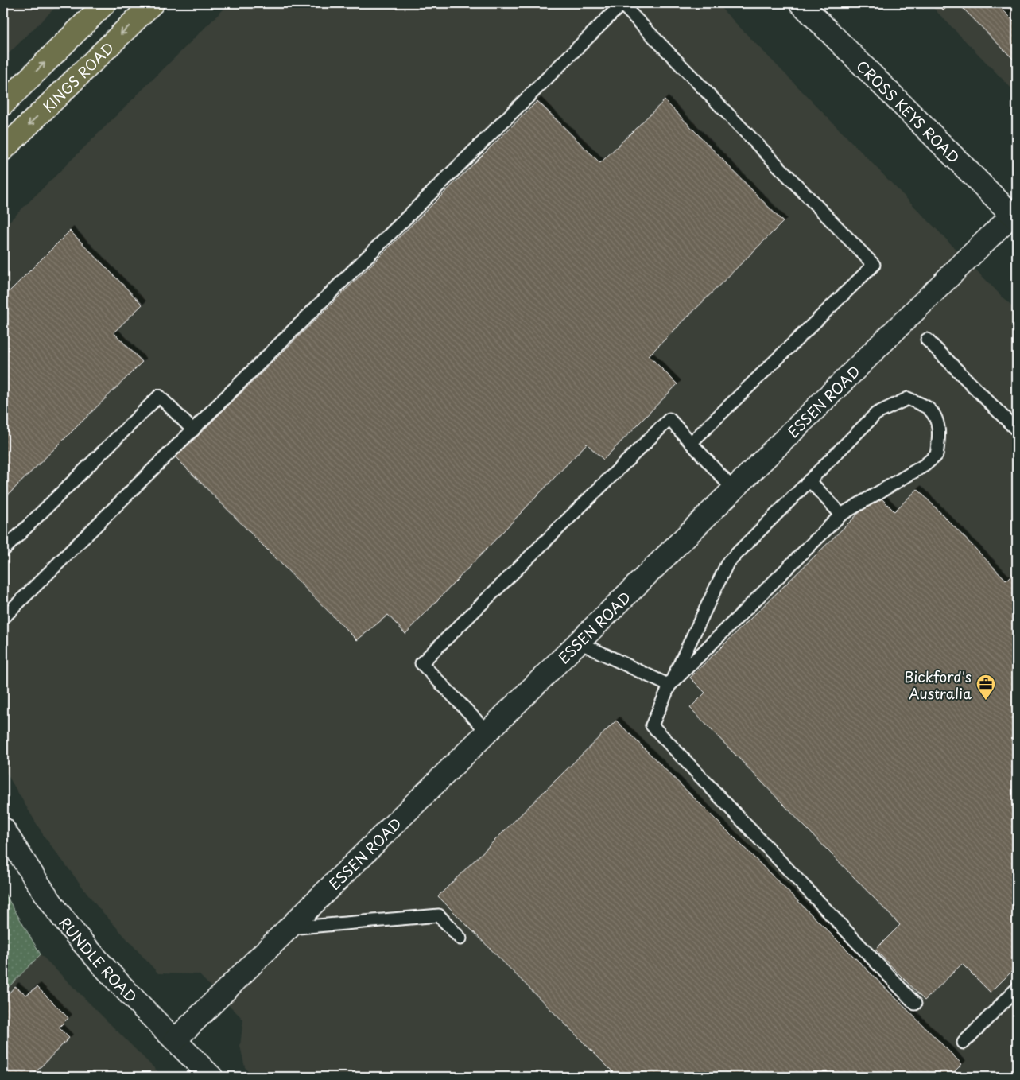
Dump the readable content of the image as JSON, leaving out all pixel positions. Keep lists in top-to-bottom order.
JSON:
{
  "streets": {
    "main road": ["KINGS ROAD"],
    "street": ["CROSS KEYS ROAD", "ESSEN ROAD", "RUNDLE ROAD"]
  },
  "crossings": [
    ["CROSS KEYS ROAD", "ESSEN ROAD"],
    ["ESSEN ROAD", "RUNDLE ROAD"]
  ],
  "places": {
    "office": ["Bickford's Australia"]
  }
}
